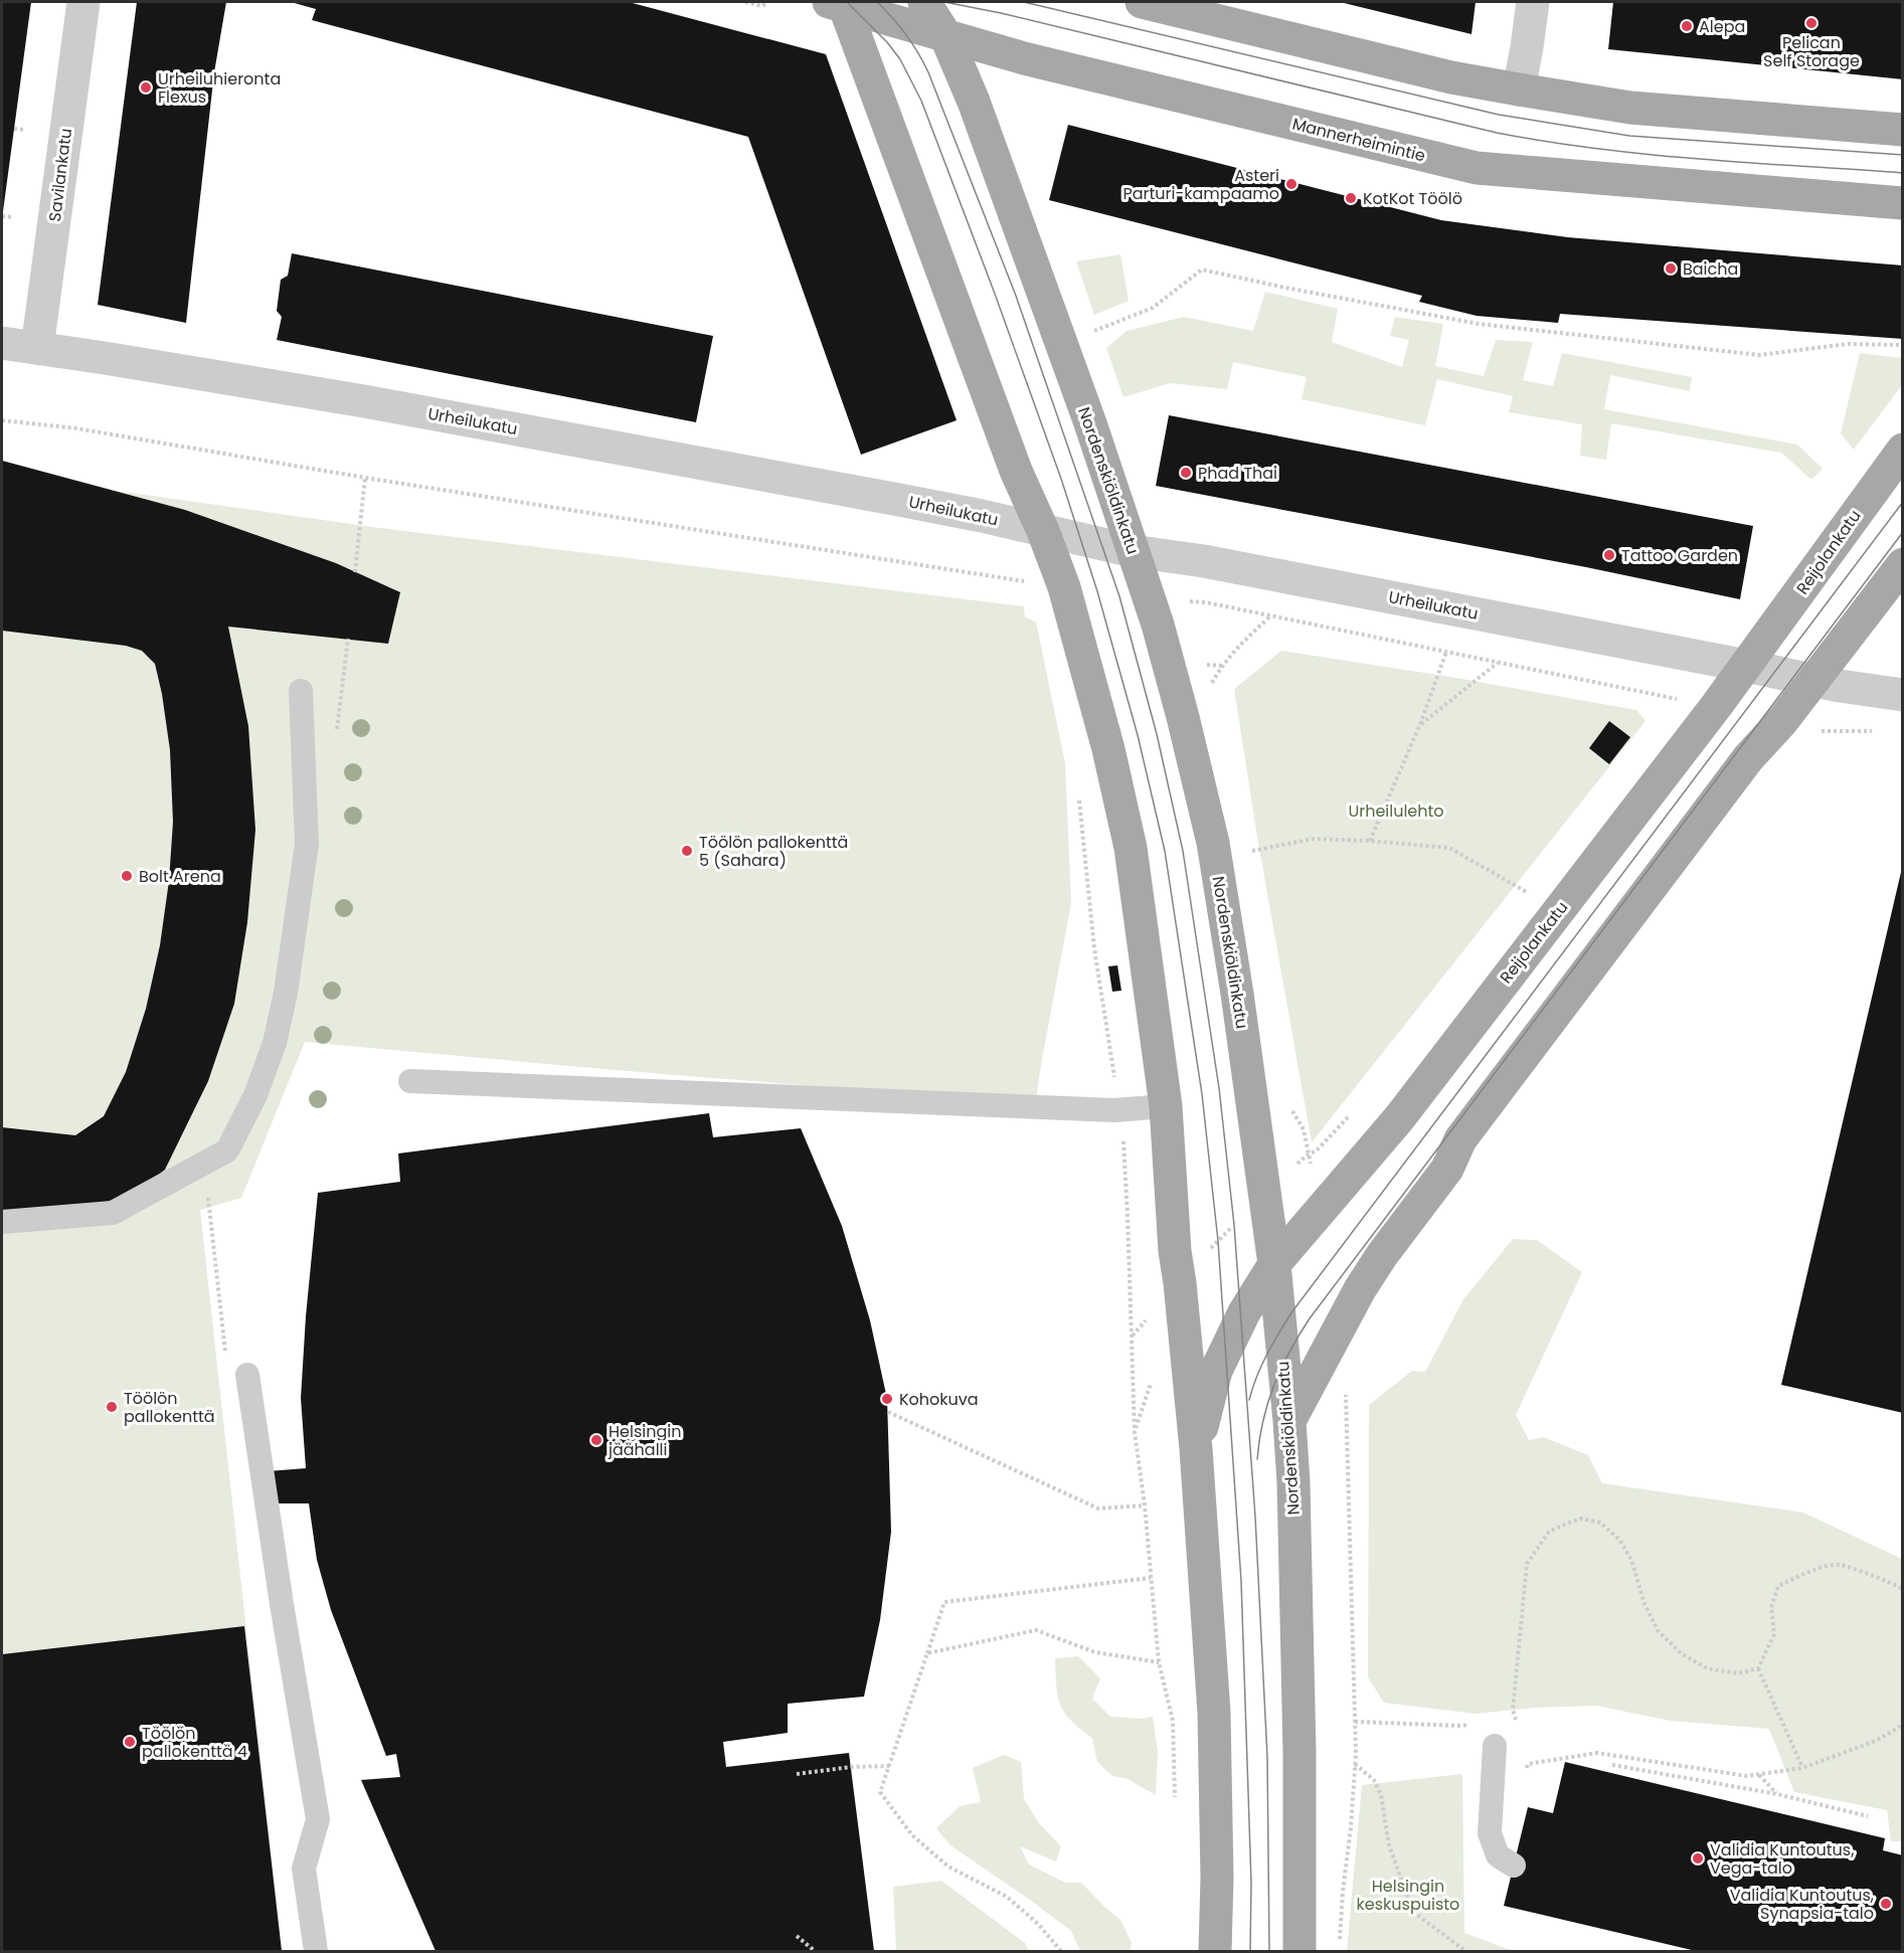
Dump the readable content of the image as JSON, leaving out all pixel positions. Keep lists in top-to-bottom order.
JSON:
{
  "streets": {
    "main road": ["Mannerheimintie", "Nordenskiöldinkatu", "Reijolankatu"],
    "street": ["Savilankatu", "Urheilukatu"]
  },
  "crossings": [
    ["Mannerheimintie", "Nordenskiöldinkatu"],
    ["Savilankatu", "Urheilukatu"],
    ["Urheilukatu", "Nordenskiöldinkatu"],
    ["Urheilukatu", "Reijolankatu"],
    ["Nordenskiöldinkatu", "Reijolankatu"]
  ],
  "parks": ["Urheilulehto", "Helsingin keskuspuisto"],
  "places": [
    "Pelican Self Storage",
    "Alepa",
    "Urheiluhieronta Flexus",
    "Asteri Parturi-kampaamo",
    "KotKot Töölö",
    "Baicha",
    "Phad Thai",
    "Tattoo Garden",
    "Töölön pallokenttä 5 (Sahara)",
    "Bolt Arena",
    "Kohokuva",
    "Töölön pallokenttä",
    "Helsingin jäähalli",
    "Töölön pallokenttä 4",
    "Validia Kuntoutus, Vega-talo",
    "Validia Kuntoutus, Synapsia-talo"
  ]
}
